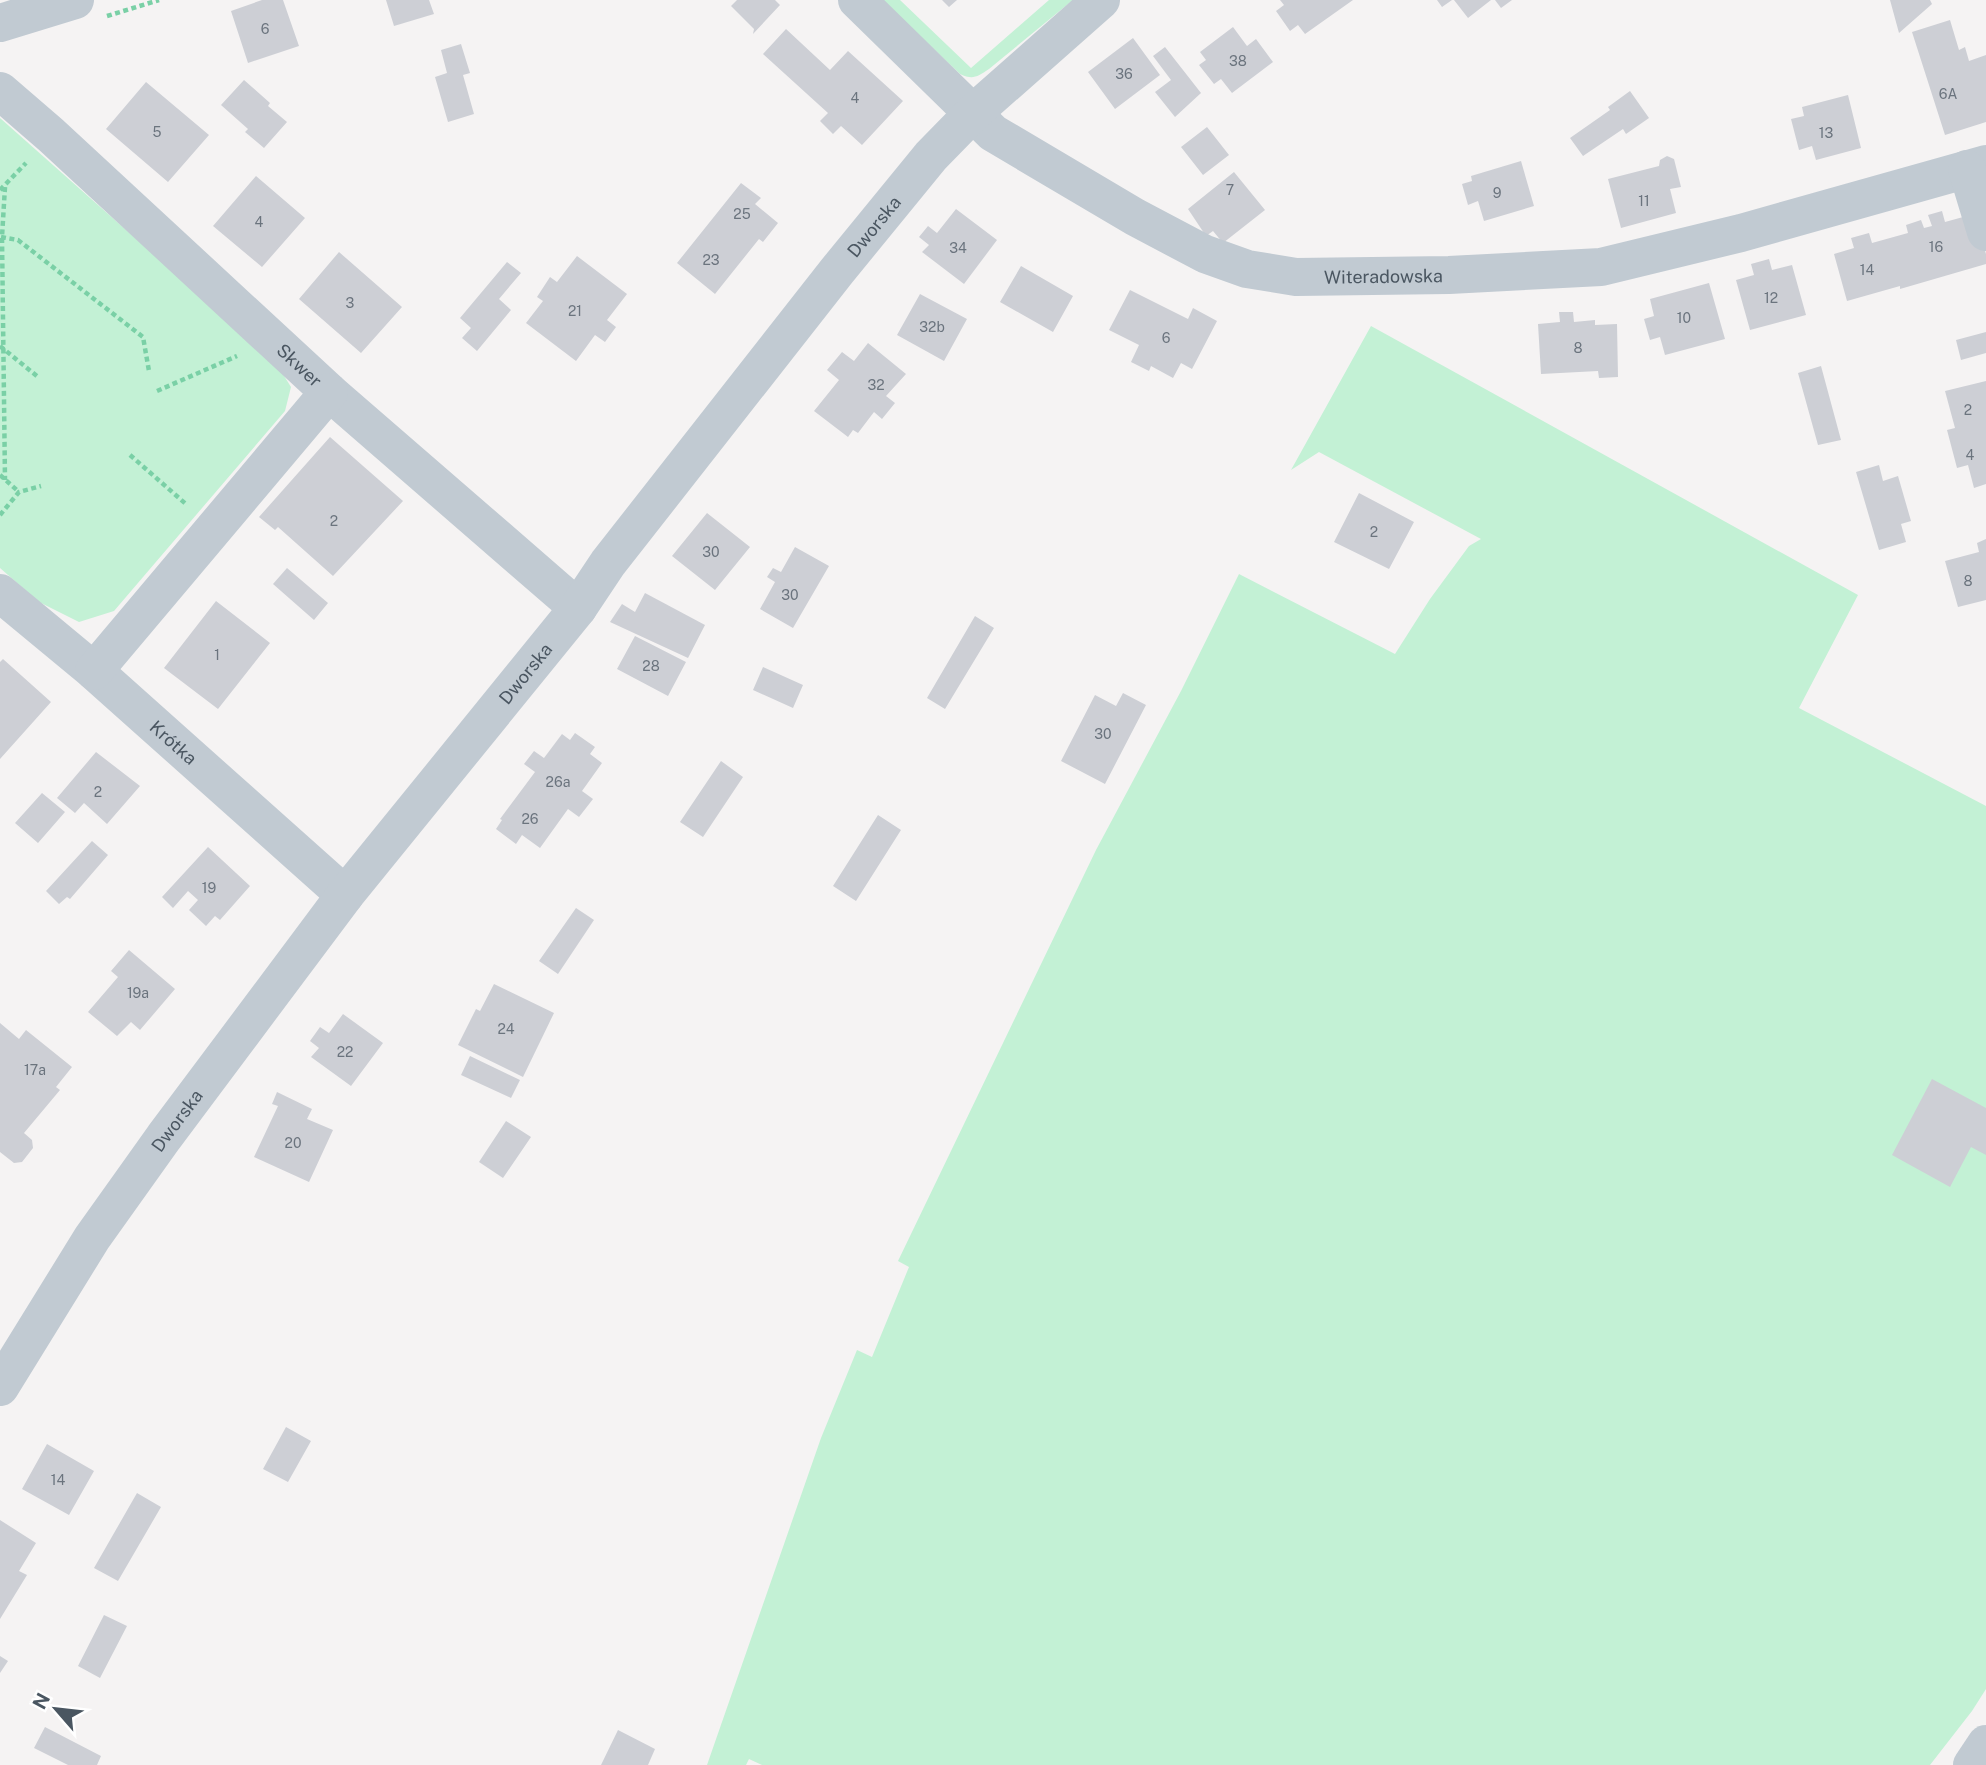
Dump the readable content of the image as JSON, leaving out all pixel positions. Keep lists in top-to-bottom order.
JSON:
{
  "streets": {
    "street": [
      "Dworska",
      "Witeradowska",
      "Skwer",
      "Krótka"
    ]
  },
  "crossings": [
    ["Dworska", "Witeradowska"],
    ["Dworska", "Krótka"],
    ["Skwer", "Krótka"]
  ],
  "house_numbers": [
    "6",
    "38",
    "36",
    "6A",
    "4",
    "5",
    "13",
    "7",
    "9",
    "11",
    "25",
    "4",
    "16",
    "34",
    "23",
    "14",
    "12",
    "3",
    "21",
    "10",
    "32b",
    "6",
    "8",
    "32",
    "2",
    "4",
    "2",
    "2",
    "30",
    "8",
    "30",
    "1",
    "28",
    "30",
    "26a",
    "2",
    "26",
    "19",
    "19a",
    "24",
    "22",
    "17a",
    "20",
    "14"
  ],
  "north": "top left"
}
